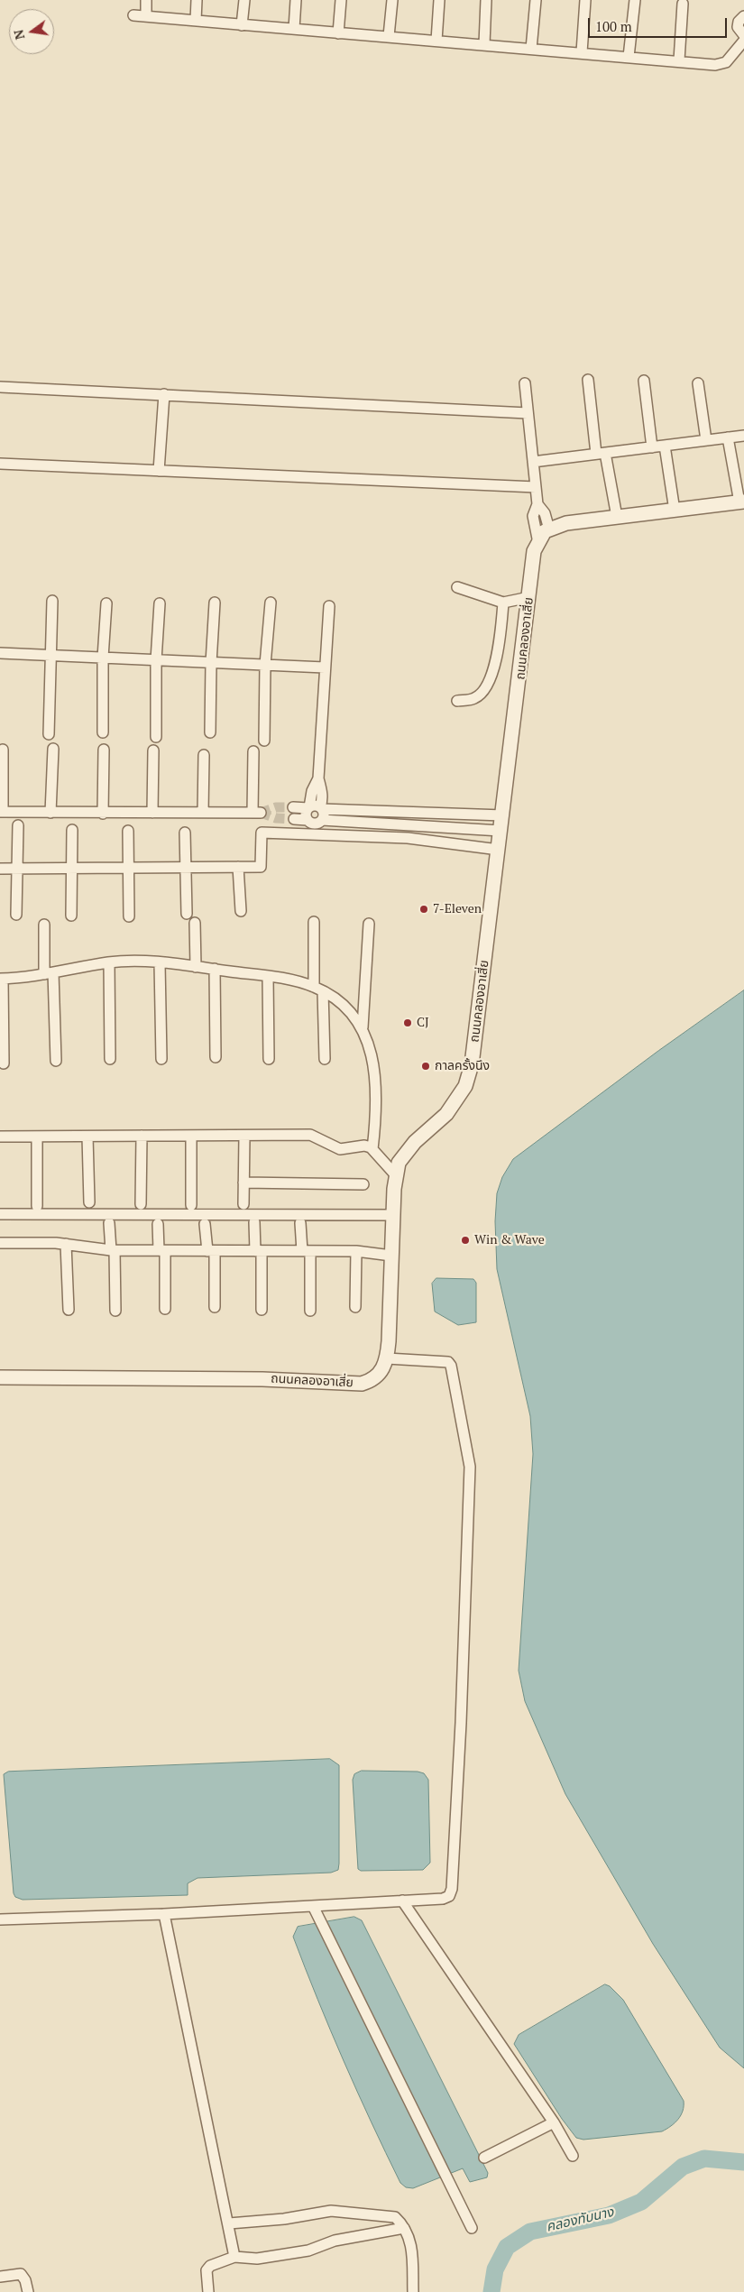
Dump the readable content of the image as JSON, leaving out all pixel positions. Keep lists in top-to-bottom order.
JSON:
{
  "streets": {
    "street": ["ถนนคลองอาเสี่ย"]
  },
  "water": ["คลองทับนาง"],
  "places": [
    "7-Eleven",
    "CJ",
    "กาลครั้งนึง",
    "Win & Wave"
  ],
  "scale_bar": "100 m",
  "north": "left"
}
